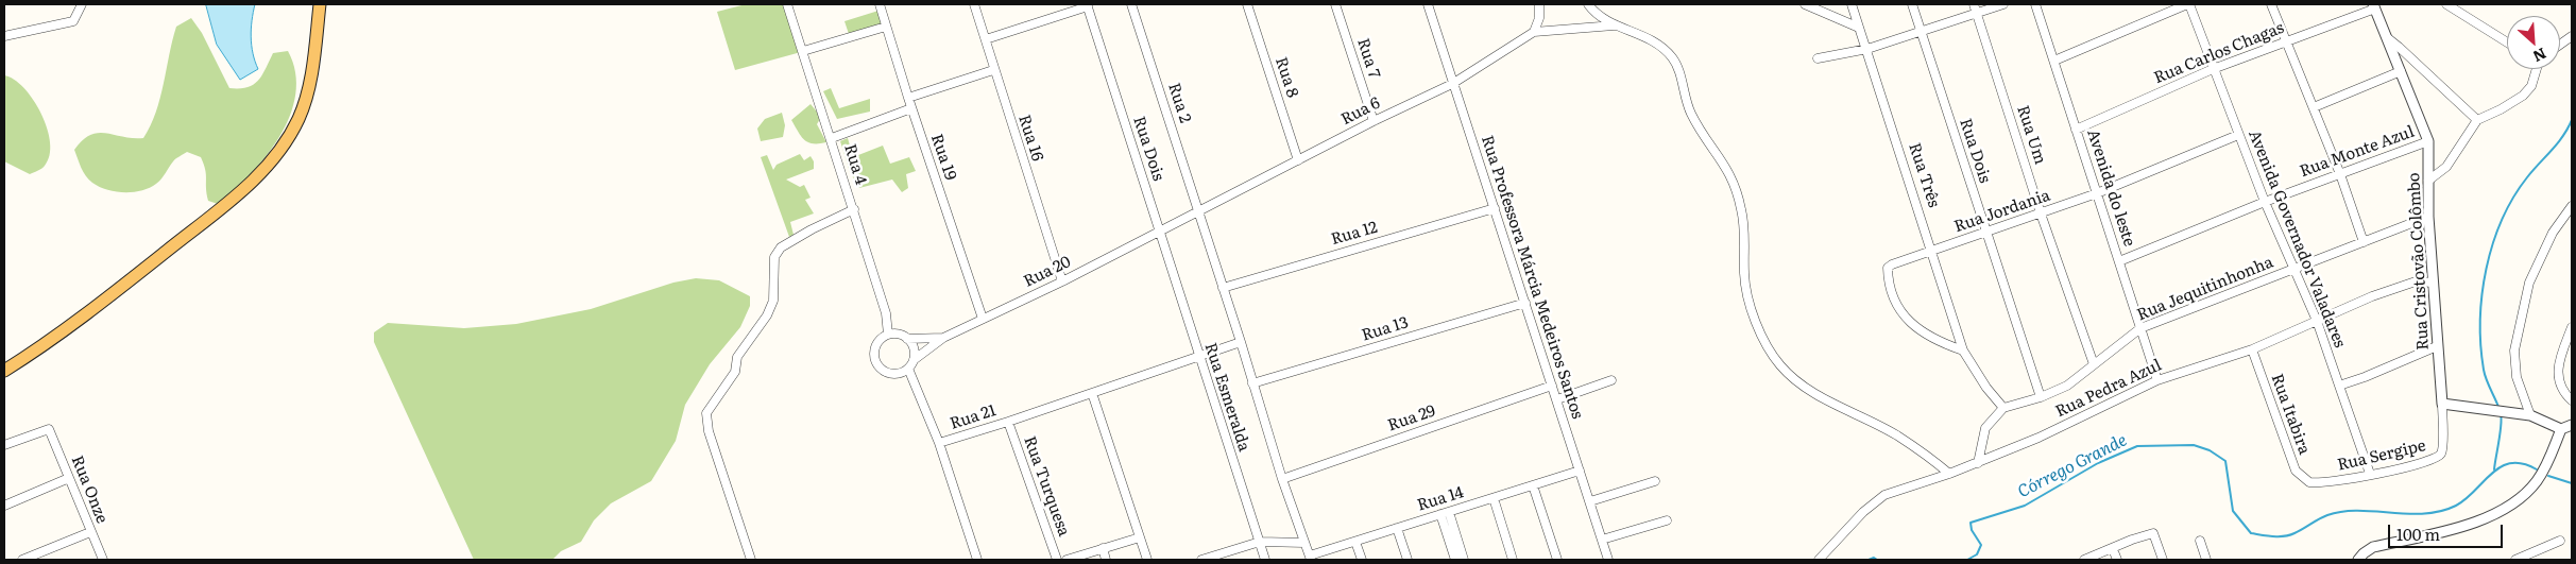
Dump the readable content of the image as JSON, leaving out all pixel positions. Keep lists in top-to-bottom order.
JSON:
{
  "streets": {
    "street": [
      "Rua Carlos Chagas",
      "Rua 7",
      "Rua 8",
      "Rua 2",
      "Rua 6",
      "Rua Um",
      "Rua 16",
      "Rua Dois",
      "Rua Monte Azul",
      "Rua 19",
      "Rua 4",
      "Rua Três",
      "Avenida do leste",
      "Rua Jordania",
      "Rua 12",
      "Avenida Governador Valadares",
      "Rua Cristovão Colômbo",
      "Rua 20",
      "Rua Professora Márcia Medeiros Santos",
      "Rua Jequitinhonha",
      "Rua 13",
      "Rua Pedra Azul",
      "Rua Esmeralda",
      "Rua Itabira",
      "Rua 21",
      "Rua 29",
      "Rua Sergipe",
      "Rua Turquesa",
      "Rua Onze",
      "Rua 14"
    ]
  },
  "crossings": [
    ["Rua Carlos Chagas", "Avenida do leste"],
    ["Rua Carlos Chagas", "Avenida Governador Valadares"],
    ["Rua Carlos Chagas", "Rua Cristovão Colômbo"],
    ["Rua 7", "Rua 6"],
    ["Rua 8", "Rua 6"],
    ["Rua 2", "Rua 6"],
    ["Rua 2", "Rua 12"],
    ["Rua 2", "Rua 20"],
    ["Rua 2", "Rua 13"],
    ["Rua 2", "Rua 21"],
    ["Rua 2", "Rua 29"],
    ["Rua 2", "Rua 14"],
    ["Rua 6", "Rua 20"],
    ["Rua 6", "Rua Professora Márcia Medeiros Santos"],
    ["Rua Um", "Rua Jordania"],
    ["Rua Um", "Rua Jequitinhonha"],
    ["Rua 16", "Rua 20"],
    ["Rua Dois", "Rua Jordania"],
    ["Rua Dois", "Rua 20"],
    ["Rua Dois", "Rua Jequitinhonha"],
    ["Rua Dois", "Rua Esmeralda"],
    ["Rua Monte Azul", "Avenida do leste"],
    ["Rua Monte Azul", "Avenida Governador Valadares"],
    ["Rua Monte Azul", "Rua Cristovão Colômbo"],
    ["Rua 19", "Rua 20"],
    ["Rua 4", "Rua 20"],
    ["Rua 4", "Rua 21"],
    ["Rua Três", "Rua Jordania"],
    ["Rua Três", "Rua Jequitinhonha"],
    ["Avenida do leste", "Rua Jordania"],
    ["Avenida do leste", "Rua Jequitinhonha"],
    ["Avenida do leste", "Rua Pedra Azul"],
    ["Rua Jordania", "Avenida Governador Valadares"],
    ["Rua 12", "Rua Professora Márcia Medeiros Santos"],
    ["Avenida Governador Valadares", "Rua Jequitinhonha"],
    ["Avenida Governador Valadares", "Rua Pedra Azul"],
    ["Avenida Governador Valadares", "Rua Sergipe"],
    ["Rua Cristovão Colômbo", "Rua Jequitinhonha"],
    ["Rua Cristovão Colômbo", "Rua Pedra Azul"],
    ["Rua Cristovão Colômbo", "Rua Sergipe"],
    ["Rua 20", "Rua 21"],
    ["Rua Professora Márcia Medeiros Santos", "Rua 13"],
    ["Rua Professora Márcia Medeiros Santos", "Rua 29"],
    ["Rua Professora Márcia Medeiros Santos", "Rua 14"],
    ["Rua Pedra Azul", "Rua Itabira"],
    ["Rua Esmeralda", "Rua 21"],
    ["Rua Itabira", "Rua Sergipe"],
    ["Rua 21", "Rua Turquesa"]
  ],
  "water": ["Córrego Grande"],
  "scale_bar": "100 m",
  "north": "bottom right"
}
